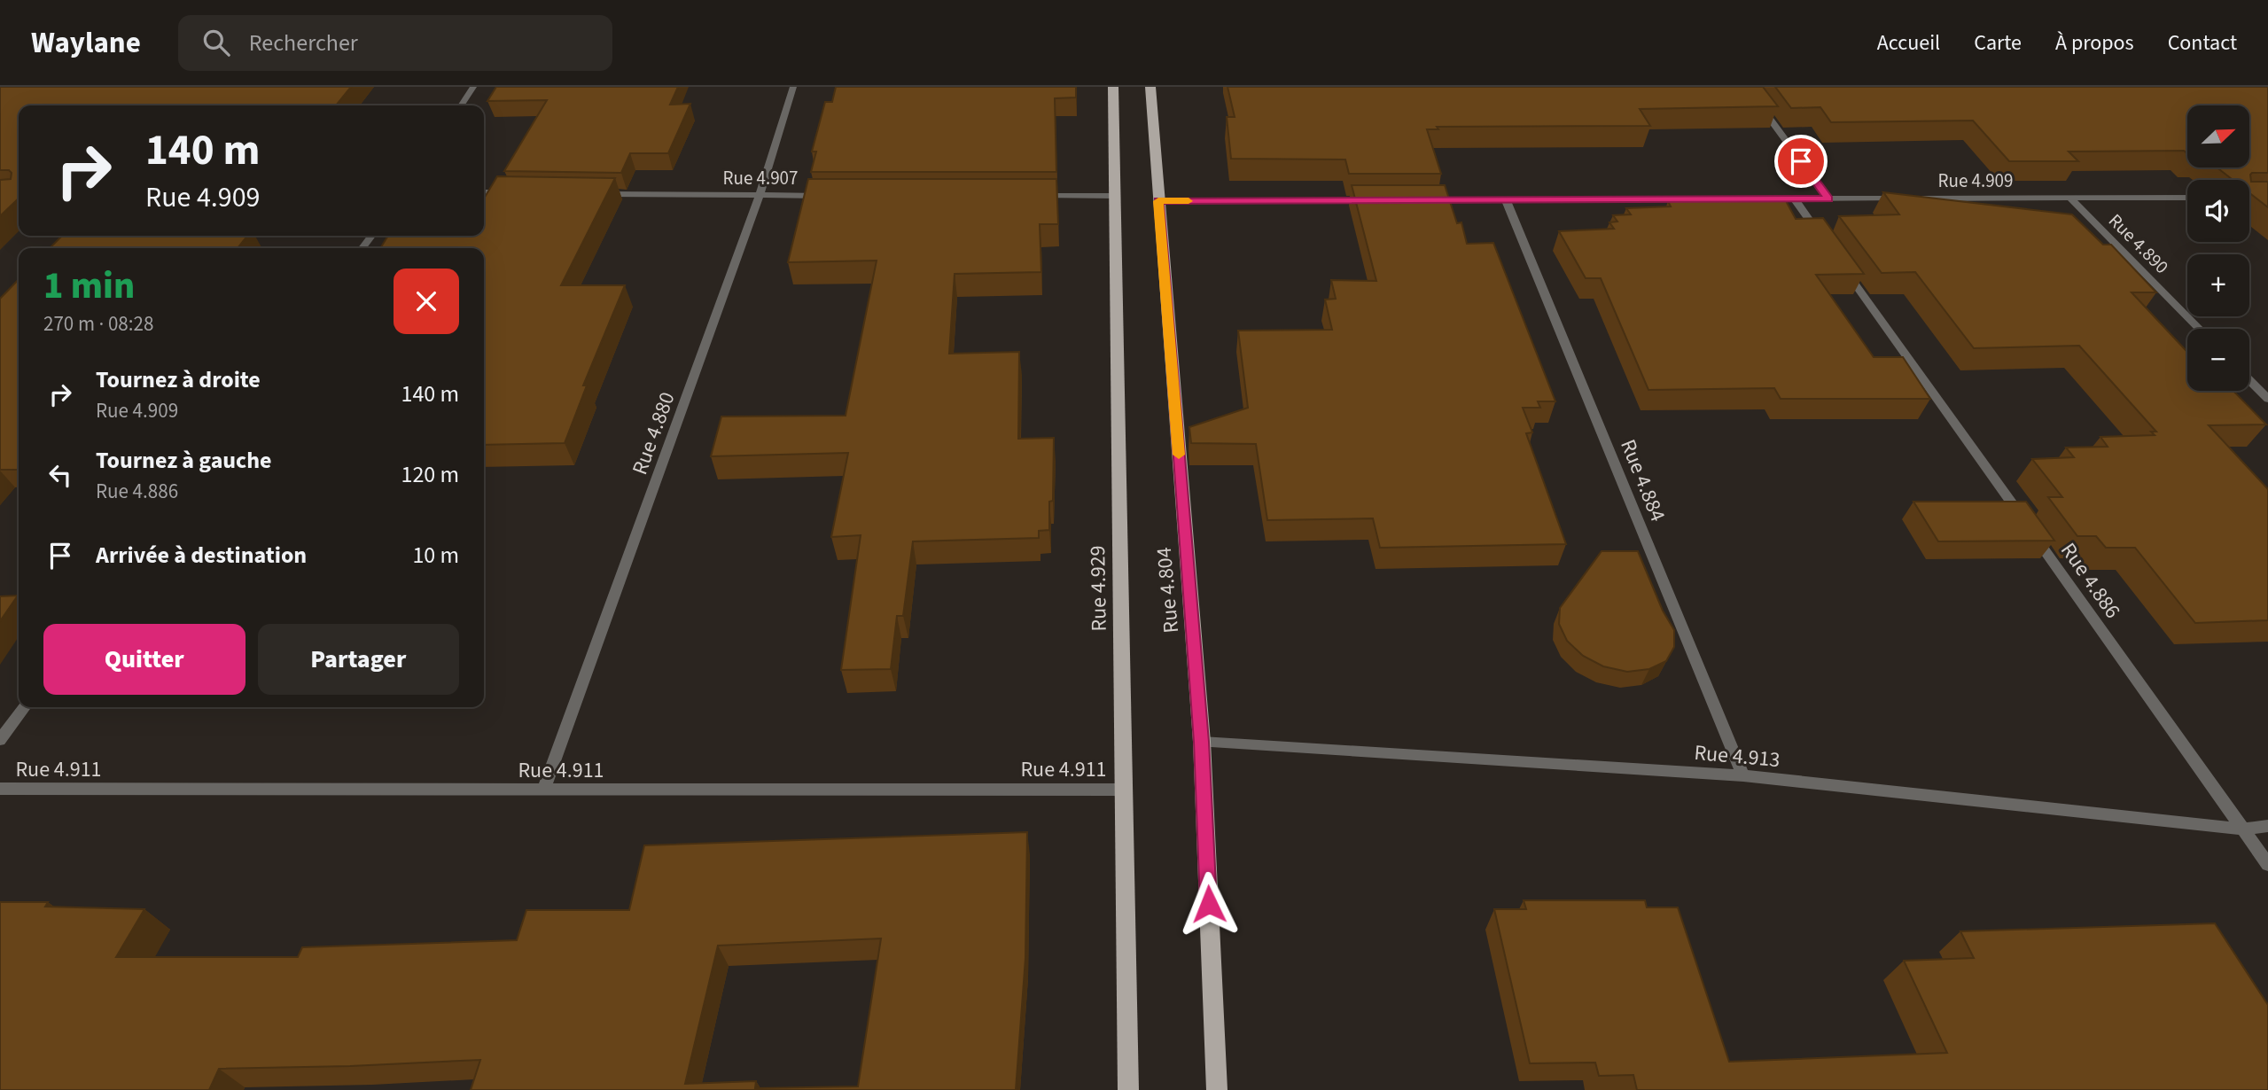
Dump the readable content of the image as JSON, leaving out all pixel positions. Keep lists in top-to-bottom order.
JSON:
{
  "streets": {
    "main road": ["Rue 4.929", "Rue 4.804"],
    "street": [
      "Rue 4.907",
      "Rue 4.909",
      "Rue 4.890",
      "Rue 4.880",
      "Rue 4.884",
      "Rue 4.886",
      "Rue 4.913",
      "Rue 4.911"
    ]
  },
  "crossings": [
    ["Rue 4.907", "Rue 4.880"],
    ["Rue 4.909", "Rue 4.890"],
    ["Rue 4.880", "Rue 4.911"],
    ["Rue 4.884", "Rue 4.913"],
    ["Rue 4.886", "Rue 4.913"],
    ["Rue 4.929", "Rue 4.911"],
    ["Rue 4.804", "Rue 4.913"]
  ],
  "north": "top right",
  "page": {
    "header": "Waylane",
    "search": "Rechercher",
    "nav": [
      "Accueil",
      "Carte",
      "À propos",
      "Contact"
    ],
    "map_buttons": ["+", "−"],
    "turn": ["140 m", "Rue 4.909"],
    "heading": ["1 min", "270 m · 08:28"],
    "list": [
      {
        "name": "Tournez à droite",
        "note": "Rue 4.909",
        "value": "140 m"
      },
      {
        "name": "Tournez à gauche",
        "note": "Rue 4.886",
        "value": "120 m"
      },
      {
        "name": "Arrivée à destination",
        "value": "10 m"
      }
    ],
    "buttons": ["Quitter", "Partager"]
  }
}
